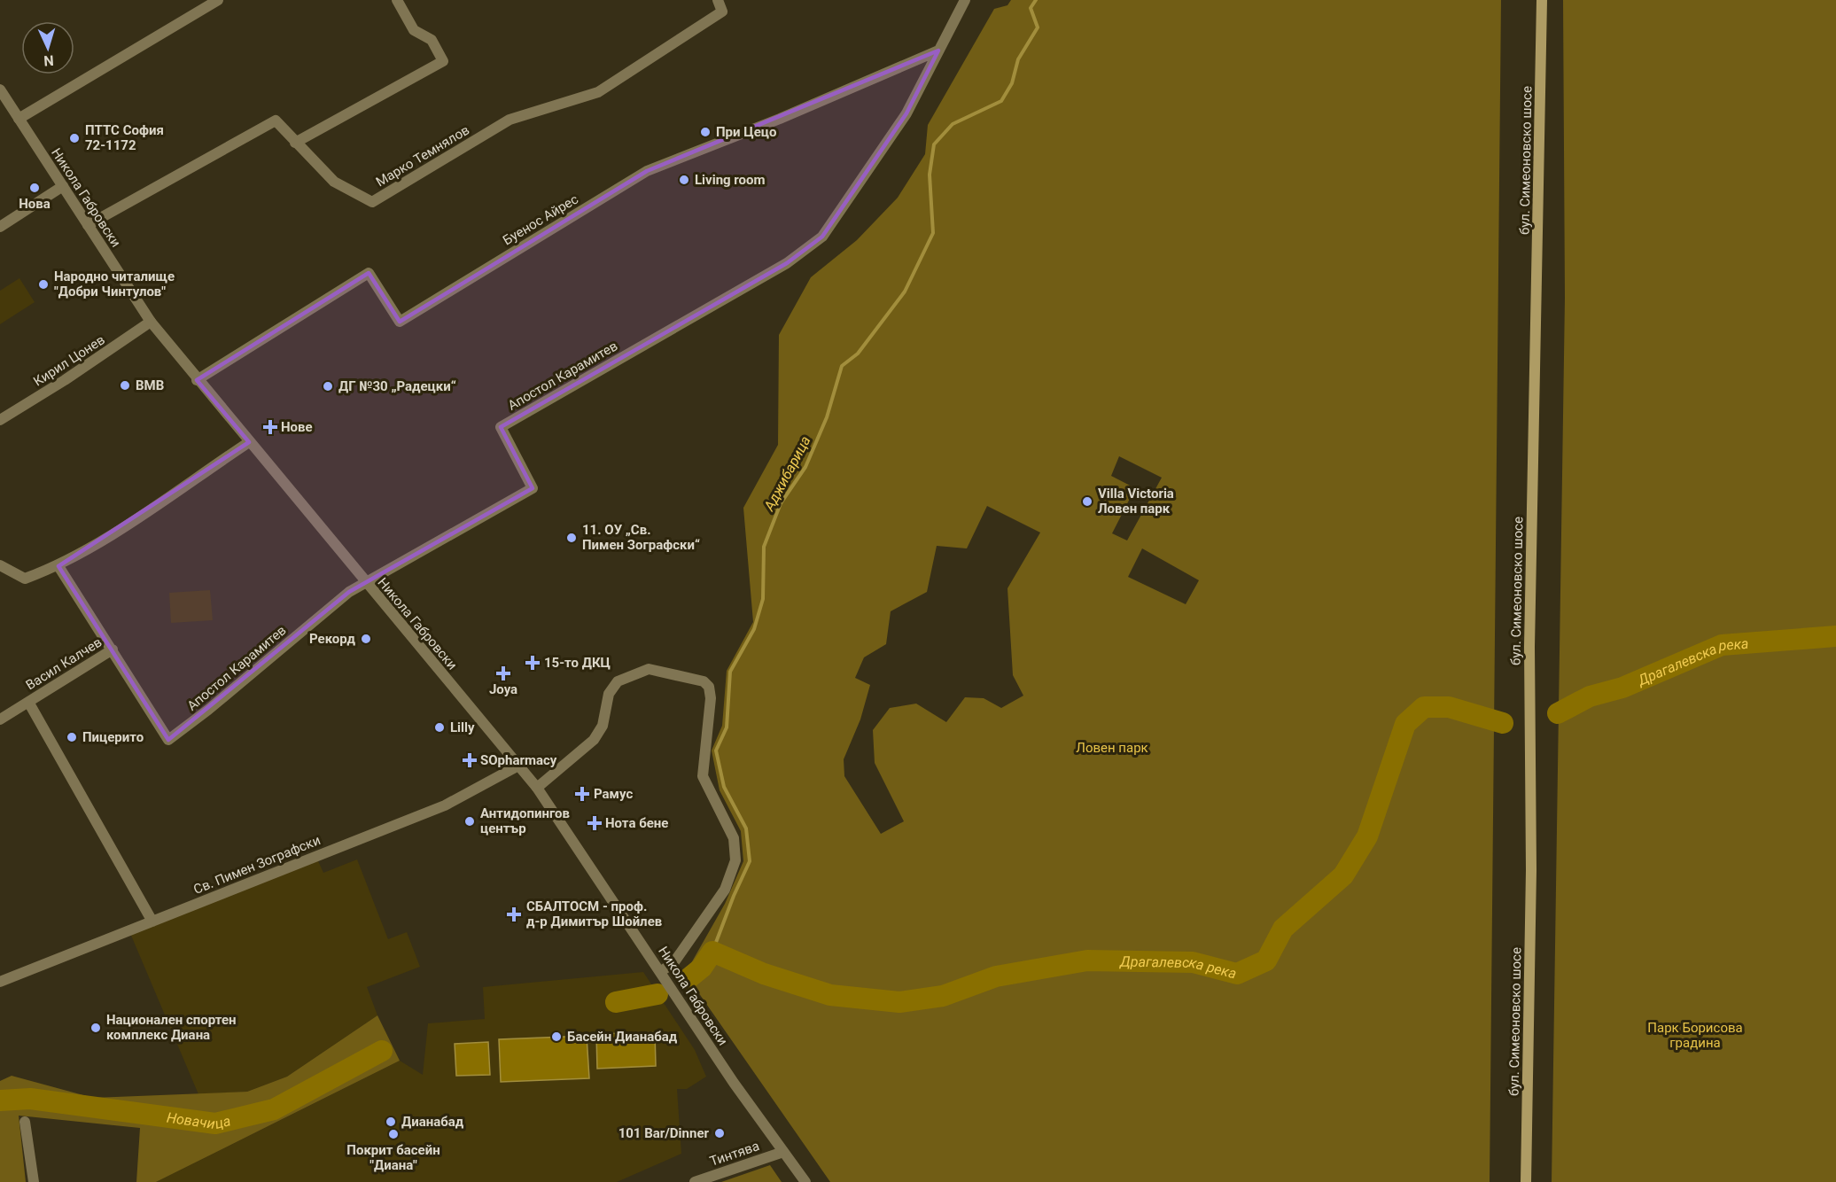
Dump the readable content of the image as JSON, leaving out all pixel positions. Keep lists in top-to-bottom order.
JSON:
{
  "streets": {
    "main road": ["бул. Симеоновско шосе"],
    "street": [
      "Марко Темнялов",
      "Никола Габровски",
      "Буенос Айрес",
      "Кирил Цонев",
      "Апостол Карамитев",
      "Васил Калчев",
      "Св. Пимен Зографски",
      "Тинтява"
    ]
  },
  "crossings": [
    ["Марко Темнялов", "Никола Габровски"],
    ["Никола Габровски", "Буенос Айрес"],
    ["Никола Габровски", "Кирил Цонев"],
    ["Никола Габровски", "Апостол Карамитев"],
    ["Никола Габровски", "Св. Пимен Зографски"],
    ["Никола Габровски", "Тинтява"],
    ["Буенос Айрес", "Апостол Карамитев"],
    ["Апостол Карамитев", "Васил Калчев"]
  ],
  "water": ["Аджибарица", "Драгалевска река", "Новачица"],
  "parks": ["Ловен парк", "Парк Борисова градина"],
  "places": {
    "other": [
      "При Цецо",
      "ПТТС София 72-1172",
      "Living room",
      "Нова",
      "Народно читалище \"Добри Чинтулов\"",
      "BMB",
      "ДГ №30 „Радецки“",
      "Villa Victoria Ловен парк",
      "11. ОУ „Св. Пимен Зографски“",
      "Рекорд",
      "Lilly",
      "Пицерито",
      "Антидопингов център",
      "Национален спортен комплекс Диана",
      "Басейн Дианабад",
      "Дианабад",
      "101 Bar/Dinner",
      "Покрит басейн \"Диана\""
    ],
    "health": [
      "Нове",
      "15-то ДКЦ",
      "Joya",
      "SOpharmacy",
      "Рамус",
      "Нота бене",
      "СБАЛТОСМ - проф. д-р Димитър Шойлев"
    ]
  },
  "north": "bottom"
}
